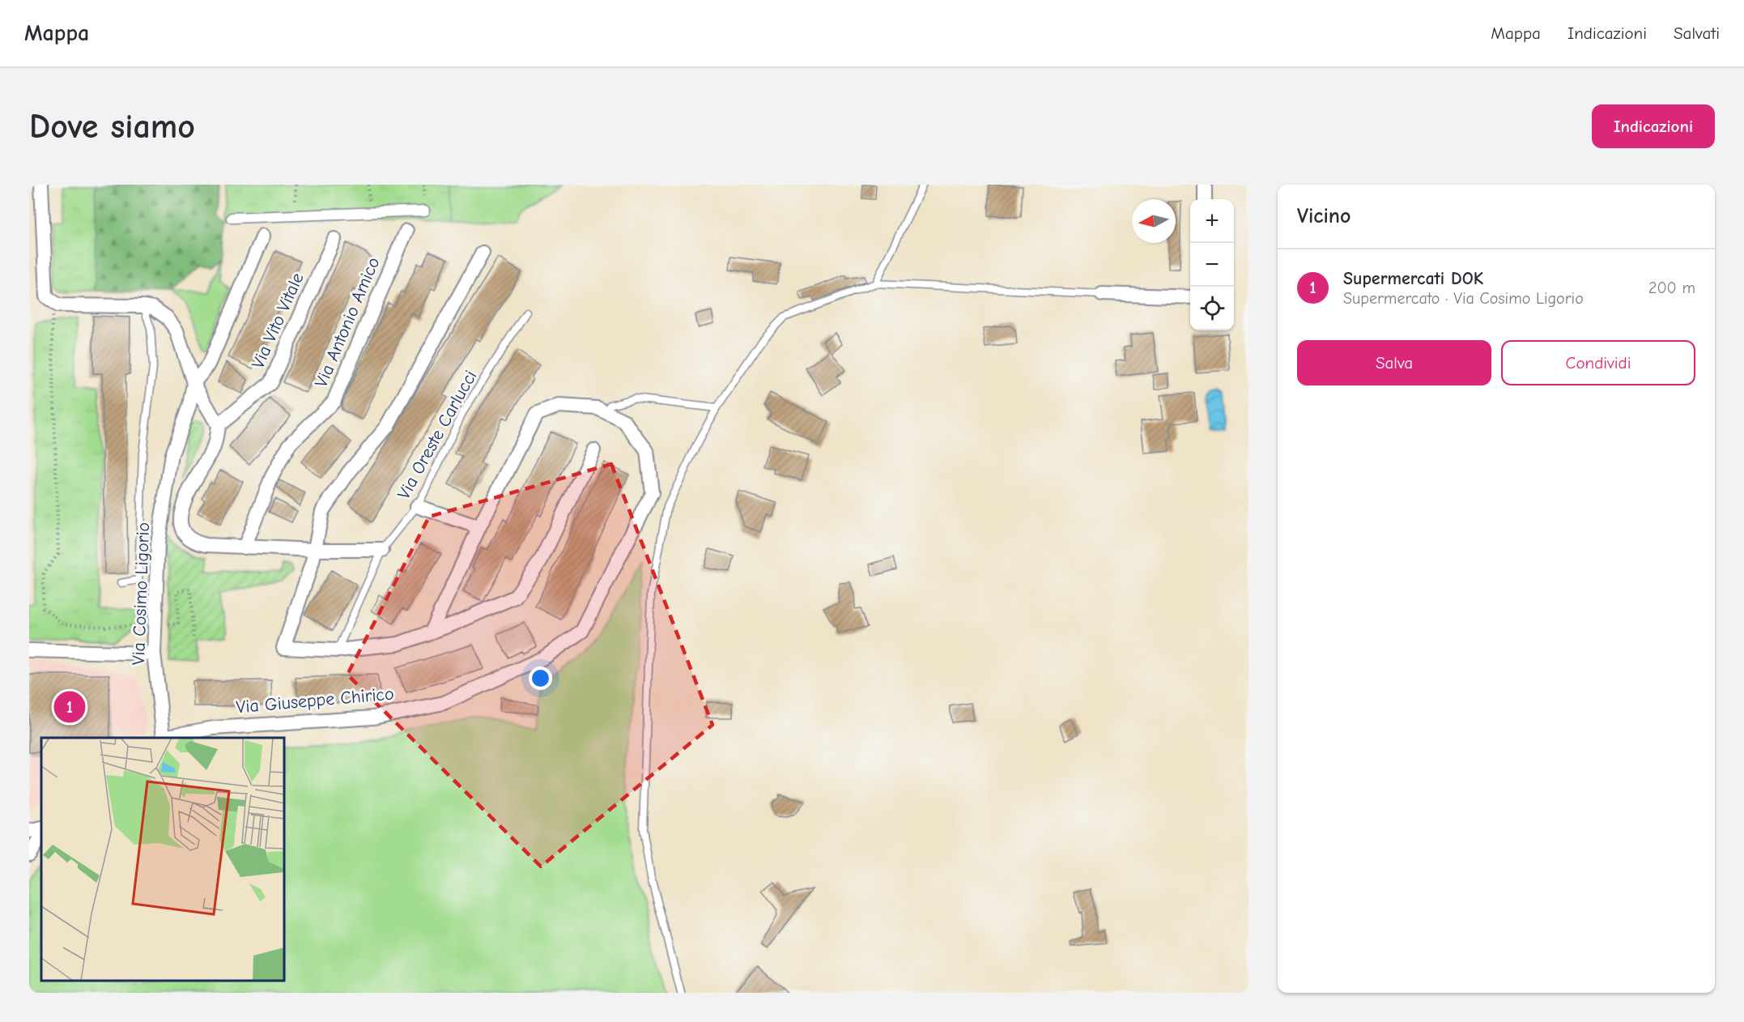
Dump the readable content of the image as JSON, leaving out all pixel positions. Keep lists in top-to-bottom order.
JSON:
{
  "streets": {
    "street": [
      "Via Vito Vitale",
      "Via Antonio Amico",
      "Via Cosimo Ligorio",
      "Via Giuseppe Chirico"
    ],
    "lane": ["Via Oreste Carlucci"]
  },
  "crossings": [
    ["Via Cosimo Ligorio", "Via Giuseppe Chirico"]
  ],
  "north": "left",
  "page": {
    "header": "Mappa",
    "nav": ["Mappa", "Indicazioni", "Salvati"],
    "buttons": [
      "Indicazioni",
      ["Salva", "Condividi"]
    ],
    "title": "Dove siamo",
    "heading": "Vicino",
    "map_buttons": ["+", "−"],
    "list": [
      {
        "mark": "1",
        "name": "Supermercati DOK",
        "note": "Supermercato · Via Cosimo Ligorio",
        "value": "200 m"
      }
    ],
    "pins": "1"
  }
}
